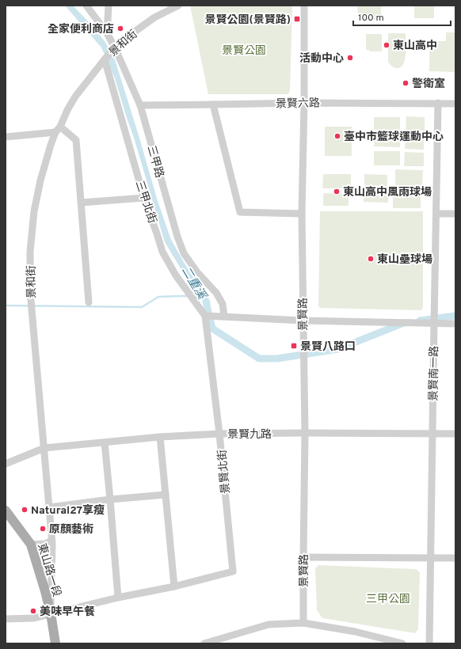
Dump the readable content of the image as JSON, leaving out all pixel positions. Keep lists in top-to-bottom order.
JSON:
{
  "streets": {
    "main road": ["東山路一段"],
    "street": [
      "景和街",
      "景賢六路",
      "三甲路",
      "三甲北街",
      "景賢路",
      "景賢南一路",
      "景賢九路",
      "景賢北街"
    ]
  },
  "crossings": [
    ["景和街", "三甲路"],
    ["景和街", "三甲北街"],
    ["景和街", "景賢九路"],
    ["景和街", "東山路一段"],
    ["景賢六路", "三甲路"],
    ["景賢六路", "景賢路"],
    ["景賢六路", "景賢南一路"],
    ["三甲北街", "景賢北街"],
    ["景賢路", "景賢九路"],
    ["景賢南一路", "景賢九路"],
    ["景賢九路", "景賢北街"]
  ],
  "water": ["二重溪"],
  "parks": ["景賢公園", "三甲公園"],
  "places": {
    "transit": ["景賢公園(景賢路)", "景賢八路口"],
    "other": [
      "全家便利商店",
      "東山高中",
      "活動中心",
      "警衛室",
      "臺中市籃球運動中心",
      "東山高中風雨球場",
      "東山壘球場",
      "Natural27享瘦",
      "原顏藝術",
      "美味早午餐"
    ]
  },
  "scale_bar": "100 m"
}
